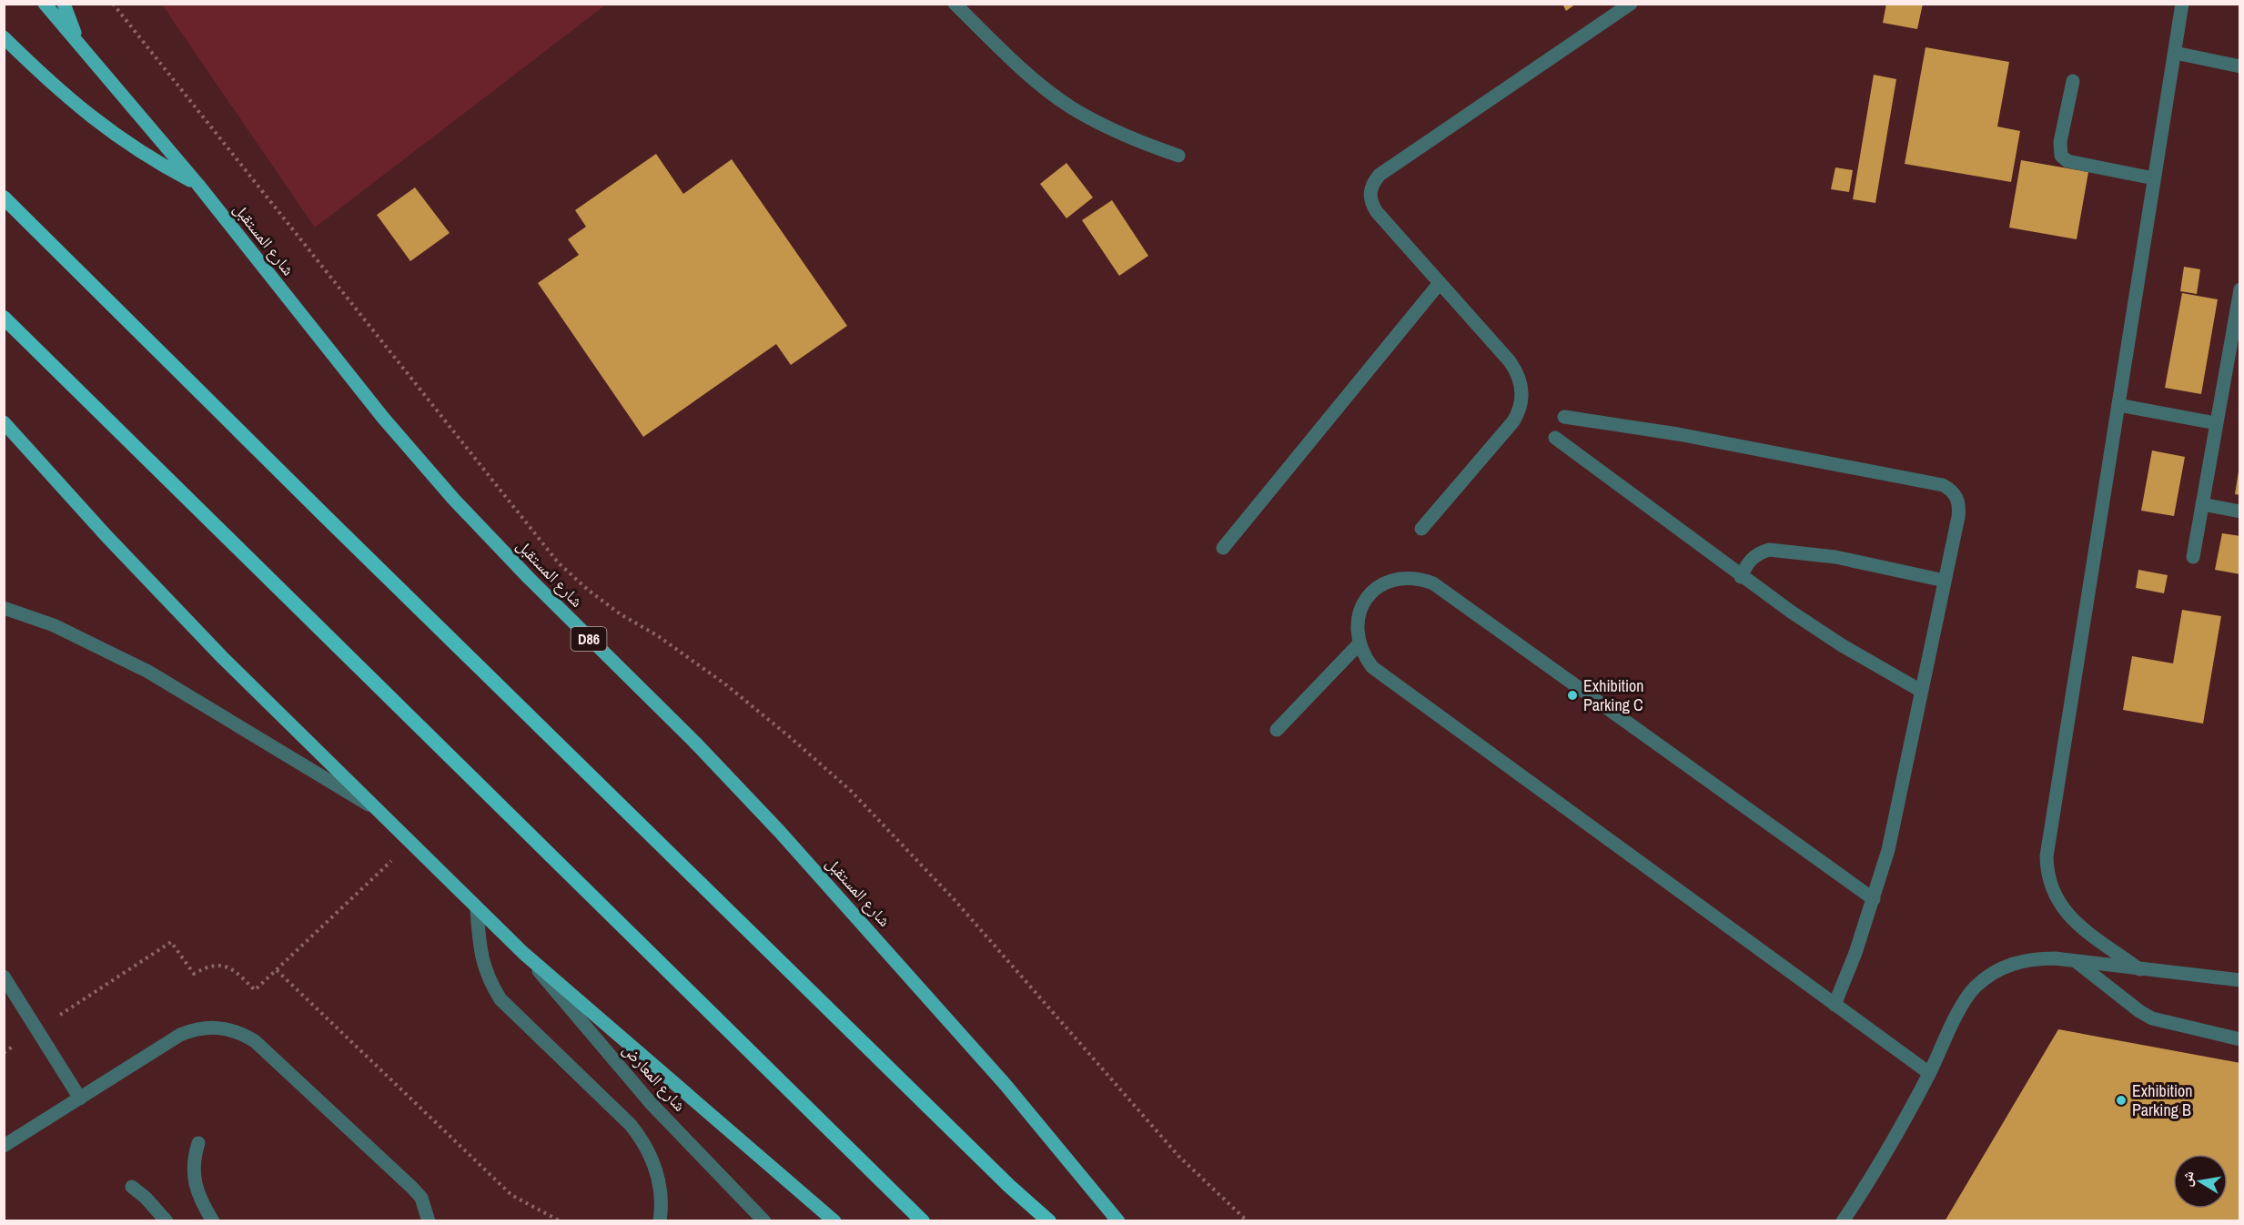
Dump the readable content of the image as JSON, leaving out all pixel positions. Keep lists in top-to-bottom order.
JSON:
{
  "streets": {
    "main road": ["شارع المستقبل", "D86"],
    "street": ["شارع المعارض"]
  },
  "places": ["Exhibition Parking C", "Exhibition Parking B"],
  "north": "left"
}
